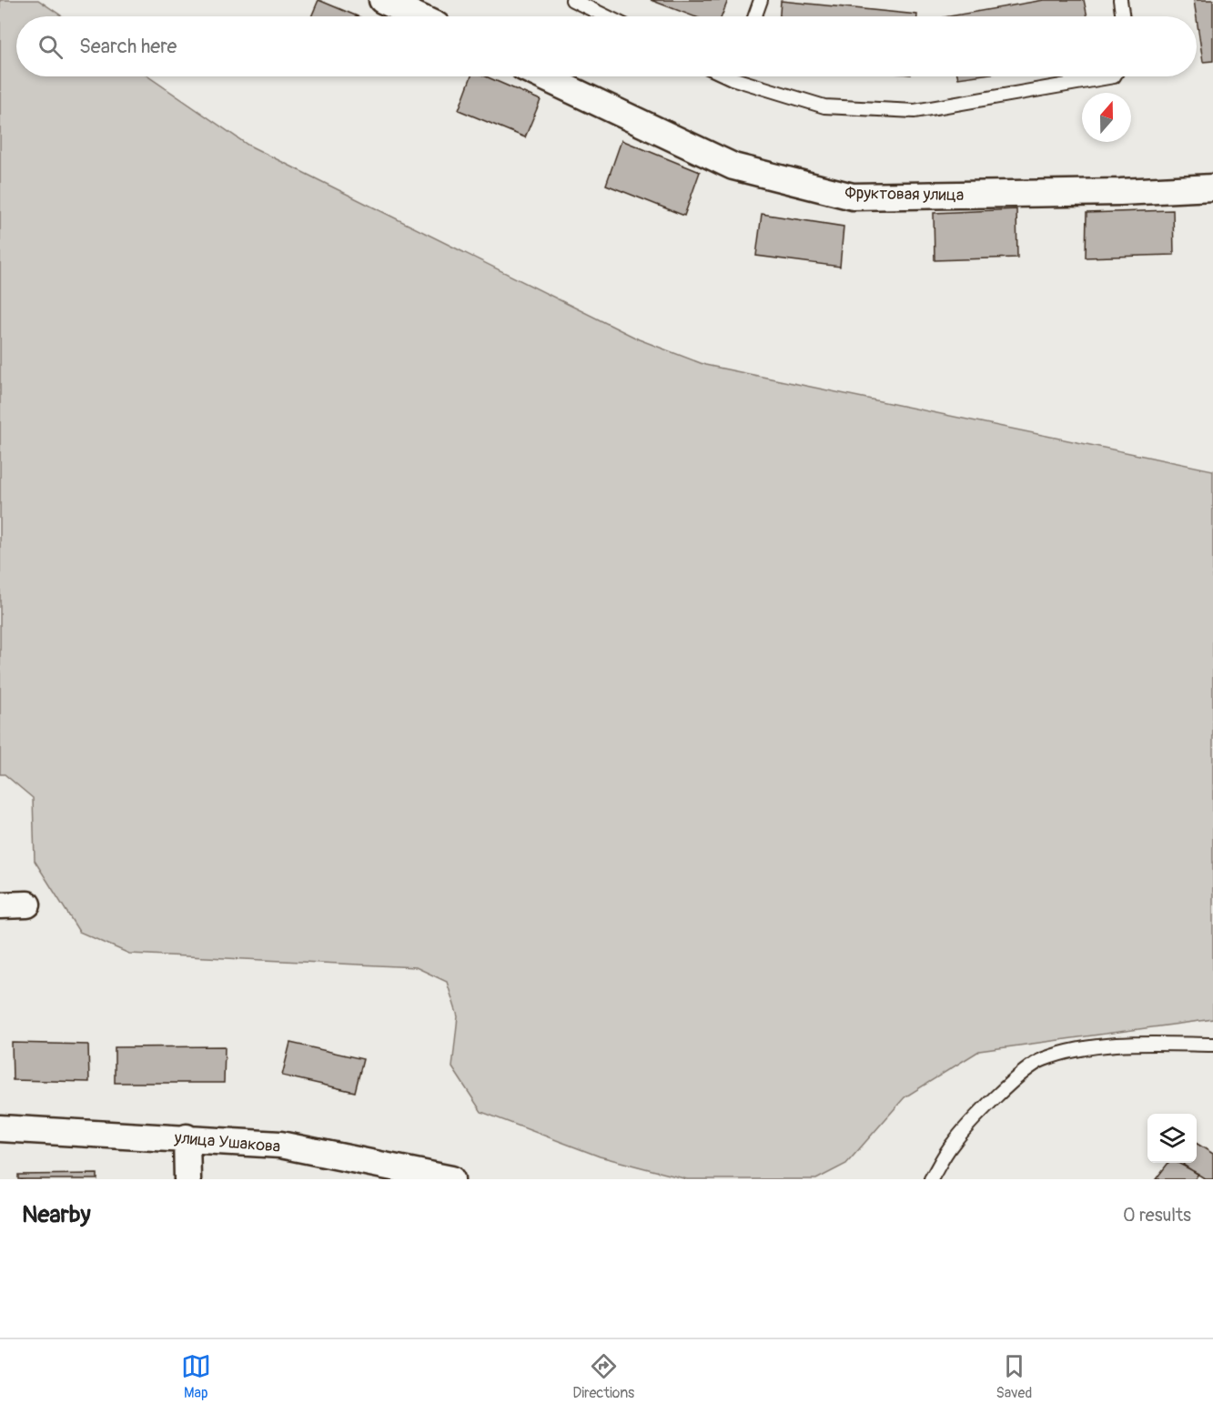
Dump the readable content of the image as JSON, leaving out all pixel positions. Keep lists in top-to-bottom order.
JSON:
{
  "streets": {
    "street": ["Фруктовая улица", "улица Ушакова"]
  },
  "north": "top",
  "page": {
    "search": "Search here",
    "heading": ["Nearby", "0 results"],
    "nav": ["Map", "Directions", "Saved"]
  }
}
